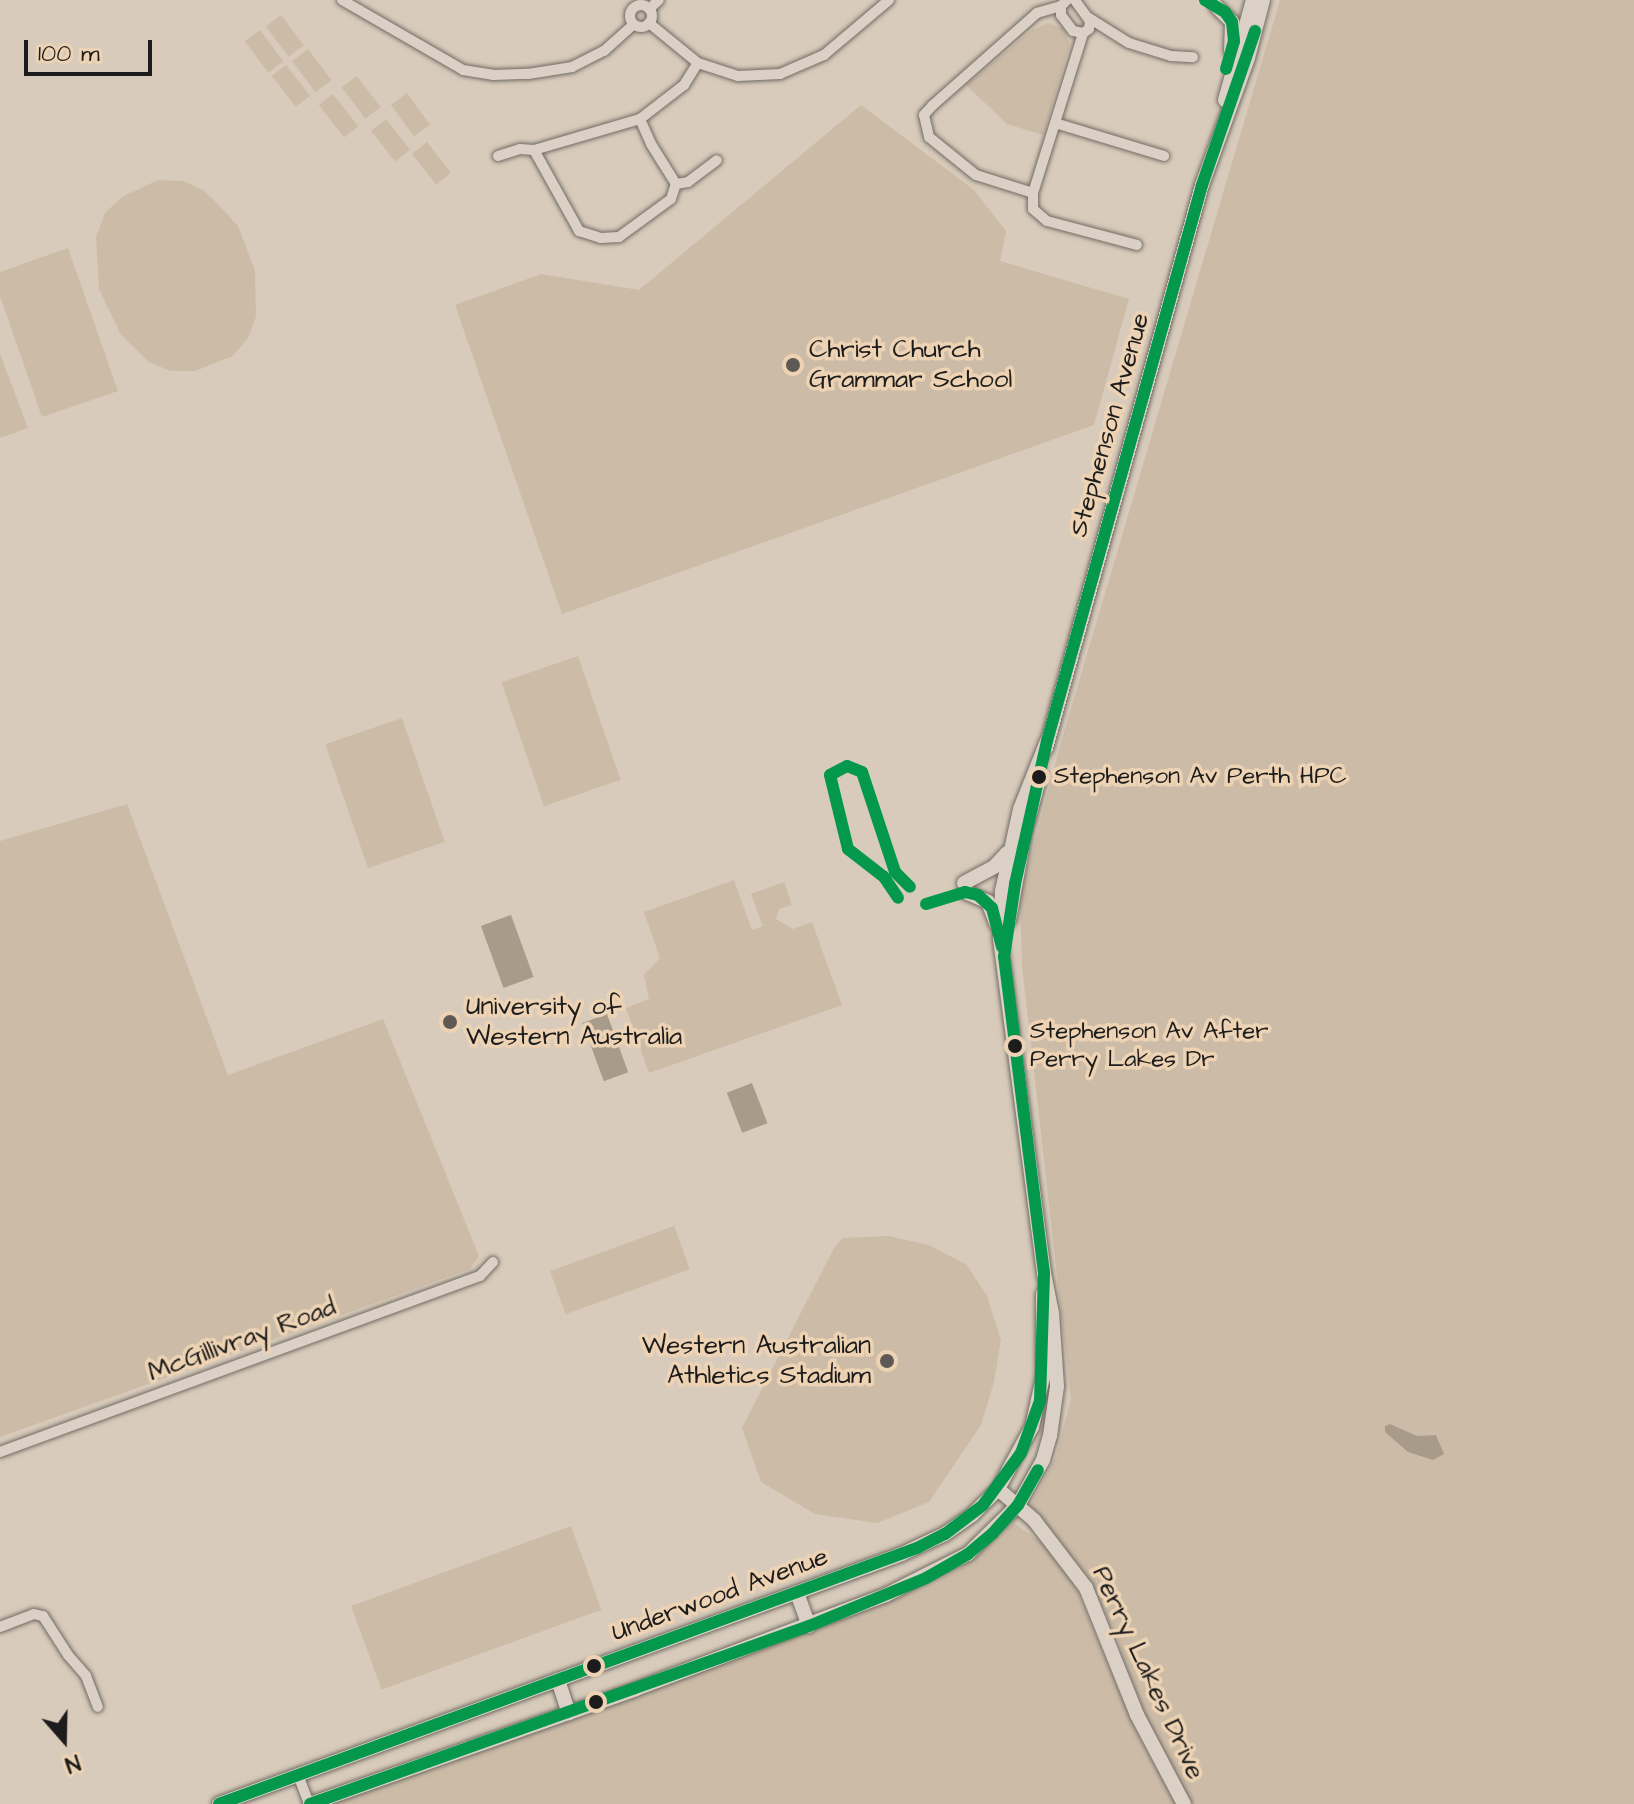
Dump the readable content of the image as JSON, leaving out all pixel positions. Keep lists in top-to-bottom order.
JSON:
{
  "streets": {
    "main road": ["Stephenson Avenue", "Underwood Avenue", "Perry Lakes Drive"],
    "street": ["McGillivray Road"]
  },
  "crossings": [
    ["Stephenson Avenue", "Underwood Avenue"],
    ["Stephenson Avenue", "Perry Lakes Drive"],
    ["Underwood Avenue", "Perry Lakes Drive"]
  ],
  "places": [
    "Christ Church Grammar School",
    "Stephenson Av Perth HPC",
    "University of Western Australia",
    "Stephenson Av After Perry Lakes Dr",
    "Western Australian Athletics Stadium"
  ],
  "scale_bar": "100 m",
  "north": "bottom"
}
